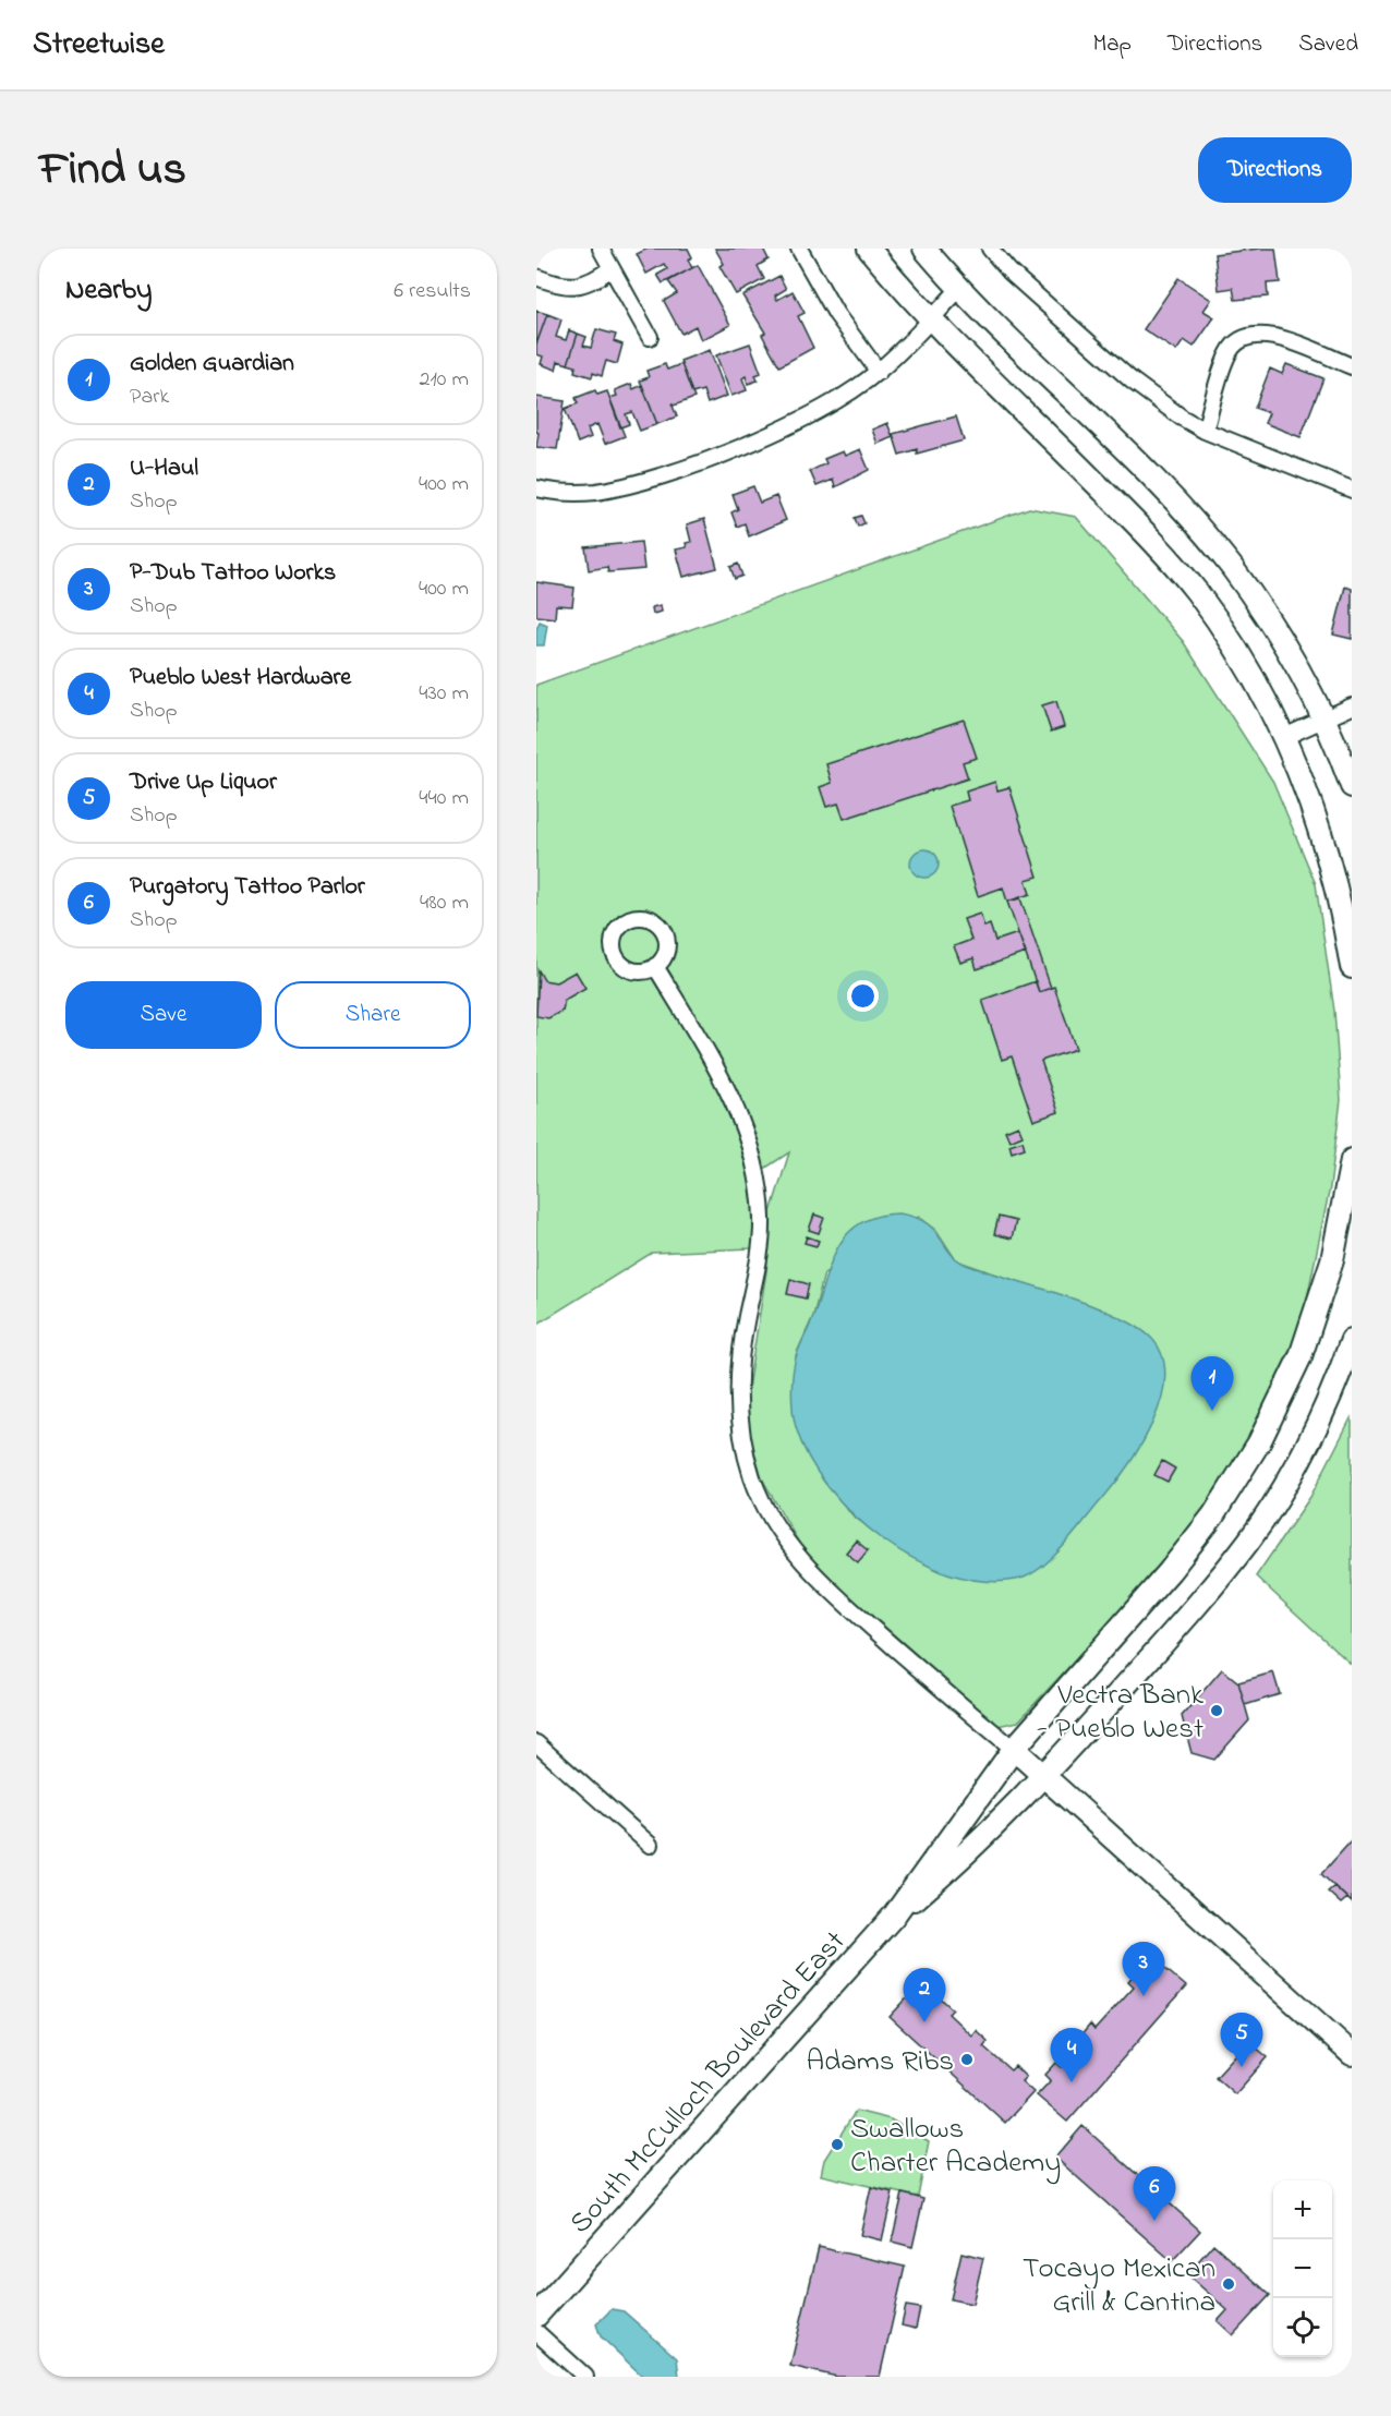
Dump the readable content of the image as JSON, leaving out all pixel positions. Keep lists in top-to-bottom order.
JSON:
{
  "streets": {
    "main road": ["South McCulloch Boulevard East"]
  },
  "places": [
    "Vectra Bank - Pueblo West",
    "Adams Ribs",
    "Swallows Charter Academy",
    "Tocayo Mexican Grill & Cantina"
  ],
  "page": {
    "header": "Streetwise",
    "nav": ["Map", "Directions", "Saved"],
    "title": "Find us",
    "buttons": [
      "Directions",
      ["Save", "Share"]
    ],
    "heading": ["Nearby", "6 results"],
    "list": [
      {
        "mark": "1",
        "name": "Golden Guardian",
        "note": "Park",
        "value": "210 m"
      },
      {
        "mark": "2",
        "name": "U-Haul",
        "note": "Shop",
        "value": "400 m"
      },
      {
        "mark": "3",
        "name": "P-Dub Tattoo Works",
        "note": "Shop",
        "value": "400 m"
      },
      {
        "mark": "4",
        "name": "Pueblo West Hardware",
        "note": "Shop",
        "value": "430 m"
      },
      {
        "mark": "5",
        "name": "Drive Up Liquor",
        "note": "Shop",
        "value": "440 m"
      },
      {
        "mark": "6",
        "name": "Purgatory Tattoo Parlor",
        "note": "Shop",
        "value": "480 m"
      }
    ],
    "pins": [
      "1",
      "3",
      "2",
      "5",
      "4",
      "6"
    ],
    "map_buttons": ["+", "−"]
  }
}
